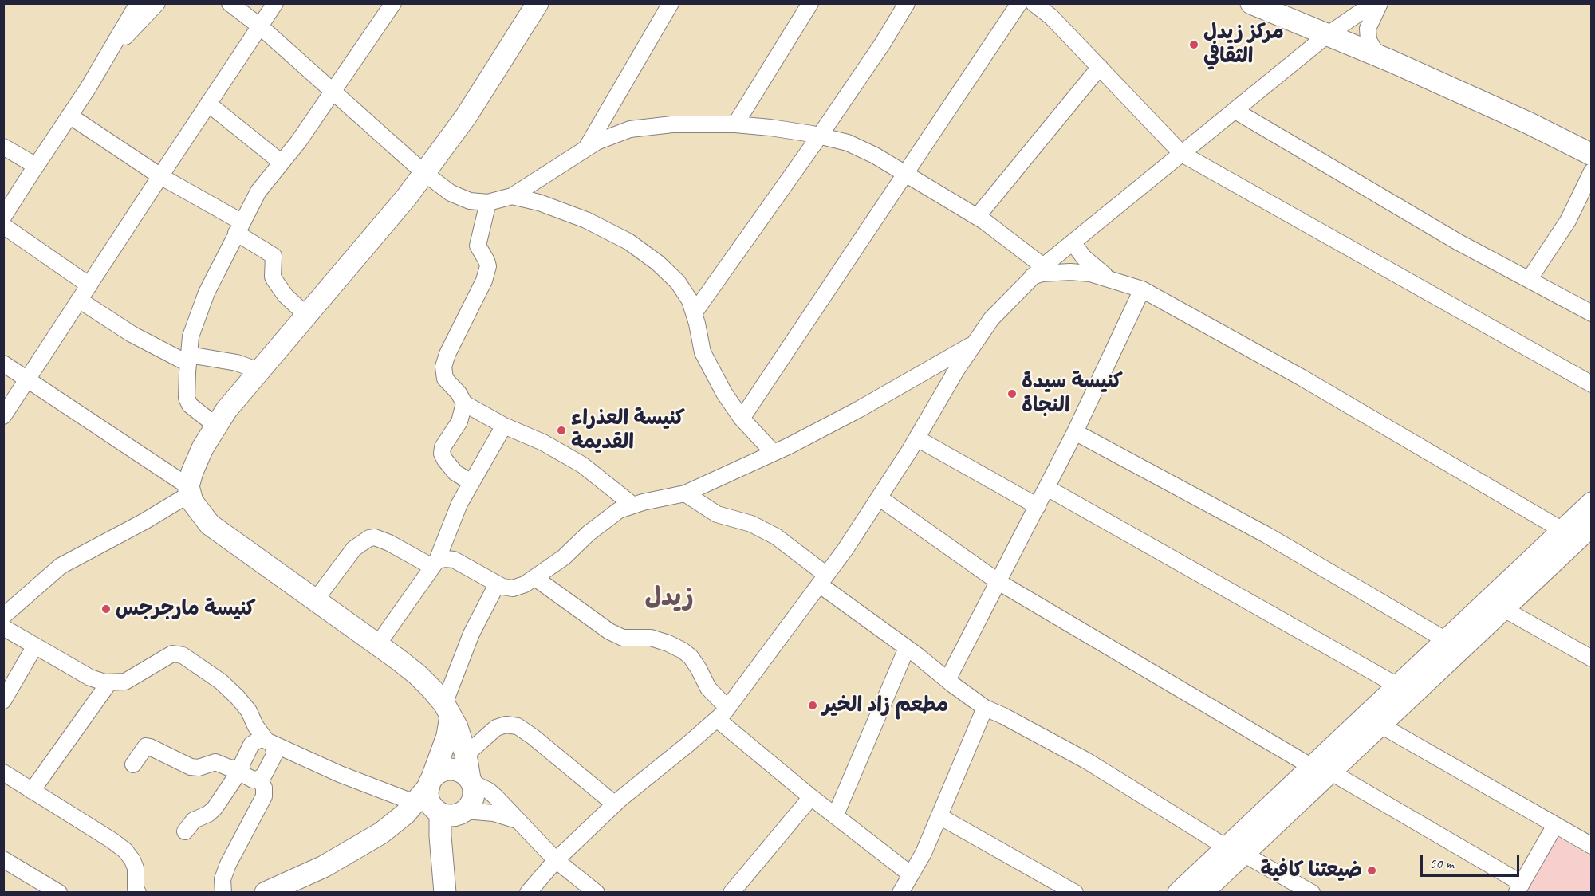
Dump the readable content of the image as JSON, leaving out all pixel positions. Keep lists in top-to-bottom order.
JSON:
{
  "districts": ["زيدل"],
  "places": [
    "مركز زيدل الثقافي",
    "كنيسة سيدة النجاة",
    "كنيسة العذراء القديمة",
    "كنيسة مارجرجس",
    "مطعم زاد الخير",
    "ضيعتنا كافية"
  ],
  "scale_bar": "50 m"
}
